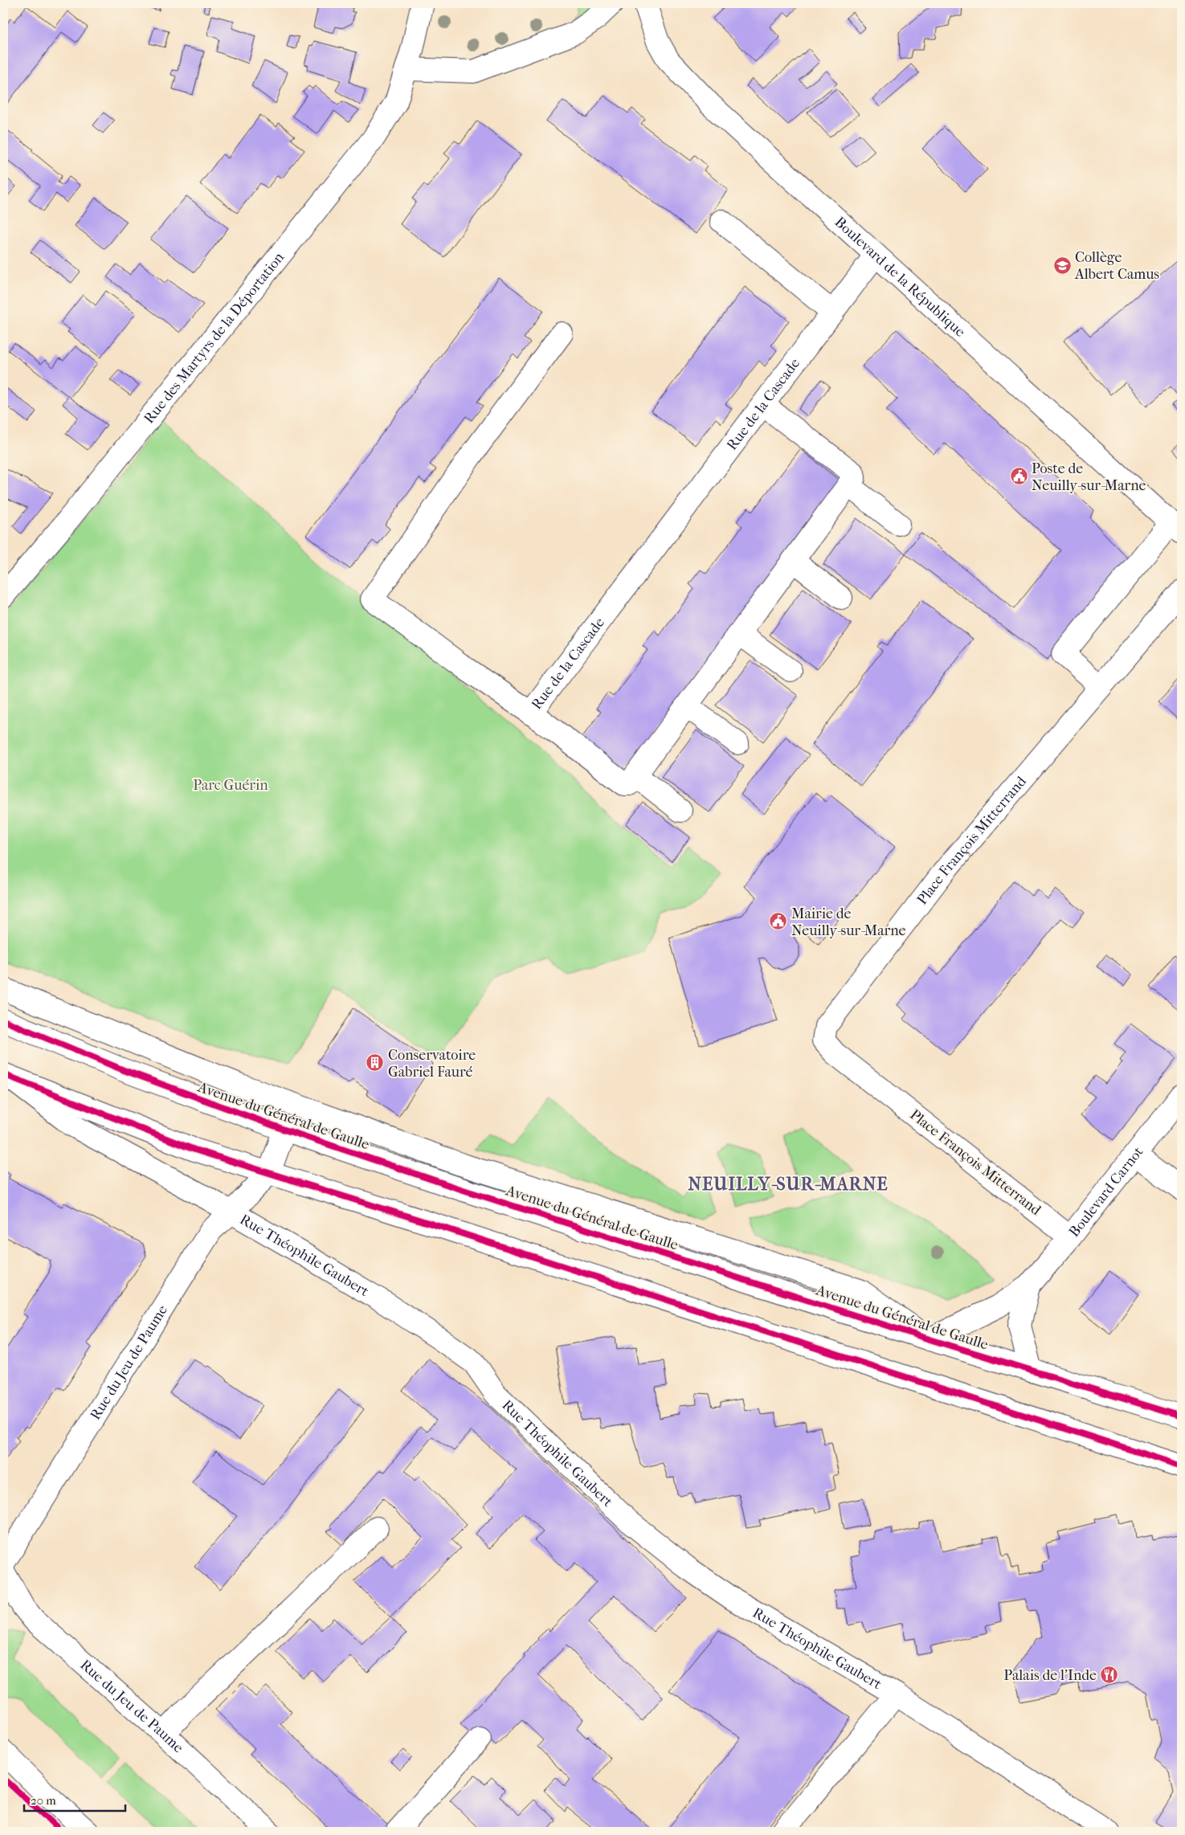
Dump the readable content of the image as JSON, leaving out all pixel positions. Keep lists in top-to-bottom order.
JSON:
{
  "streets": {
    "street": [
      "Boulevard de la République",
      "Rue des Martyrs de la Déportation",
      "Rue de la Cascade",
      "Place François Mitterrand",
      "Avenue du Général de Gaulle",
      "Boulevard Carnot",
      "Rue Théophile Gaubert",
      "Rue du Jeu de Paume"
    ]
  },
  "crossings": [
    ["Boulevard de la République", "Rue de la Cascade"],
    ["Place François Mitterrand", "Boulevard Carnot"],
    ["Avenue du Général de Gaulle", "Boulevard Carnot"],
    ["Avenue du Général de Gaulle", "Rue du Jeu de Paume"],
    ["Rue Théophile Gaubert", "Rue du Jeu de Paume"]
  ],
  "districts": ["NEUILLY-SUR-MARNE"],
  "parks": ["Parc Guérin"],
  "places": {
    "school or university": ["Collège Albert Camus"],
    "public building": ["Poste de Neuilly-sur-Marne", "Mairie de Neuilly-sur-Marne"],
    "building": ["Conservatoire Gabriel Fauré"],
    "restaurant": ["Palais de l'Inde"]
  },
  "scale_bar": "20 m"
}
